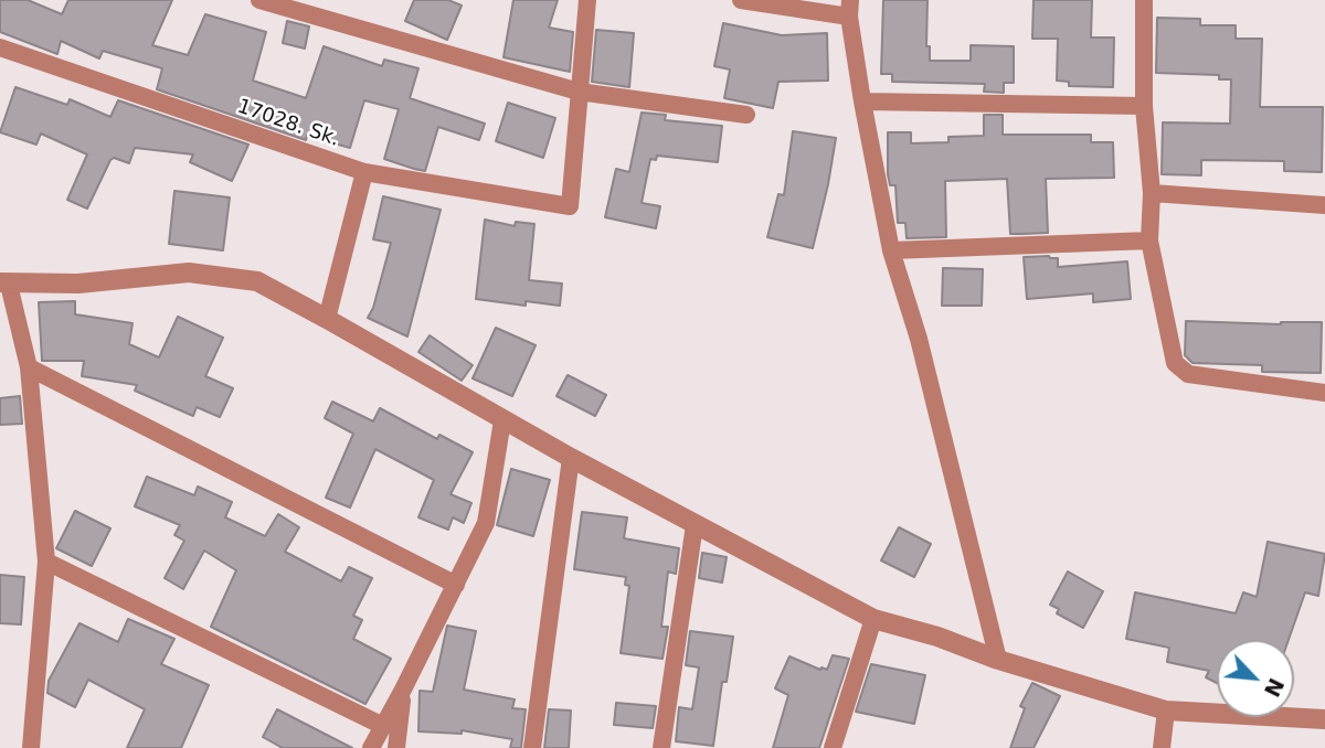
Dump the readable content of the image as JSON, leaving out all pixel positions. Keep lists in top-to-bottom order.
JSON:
{
  "streets": {
    "street": ["17028. Sk."]
  },
  "north": "bottom right"
}
